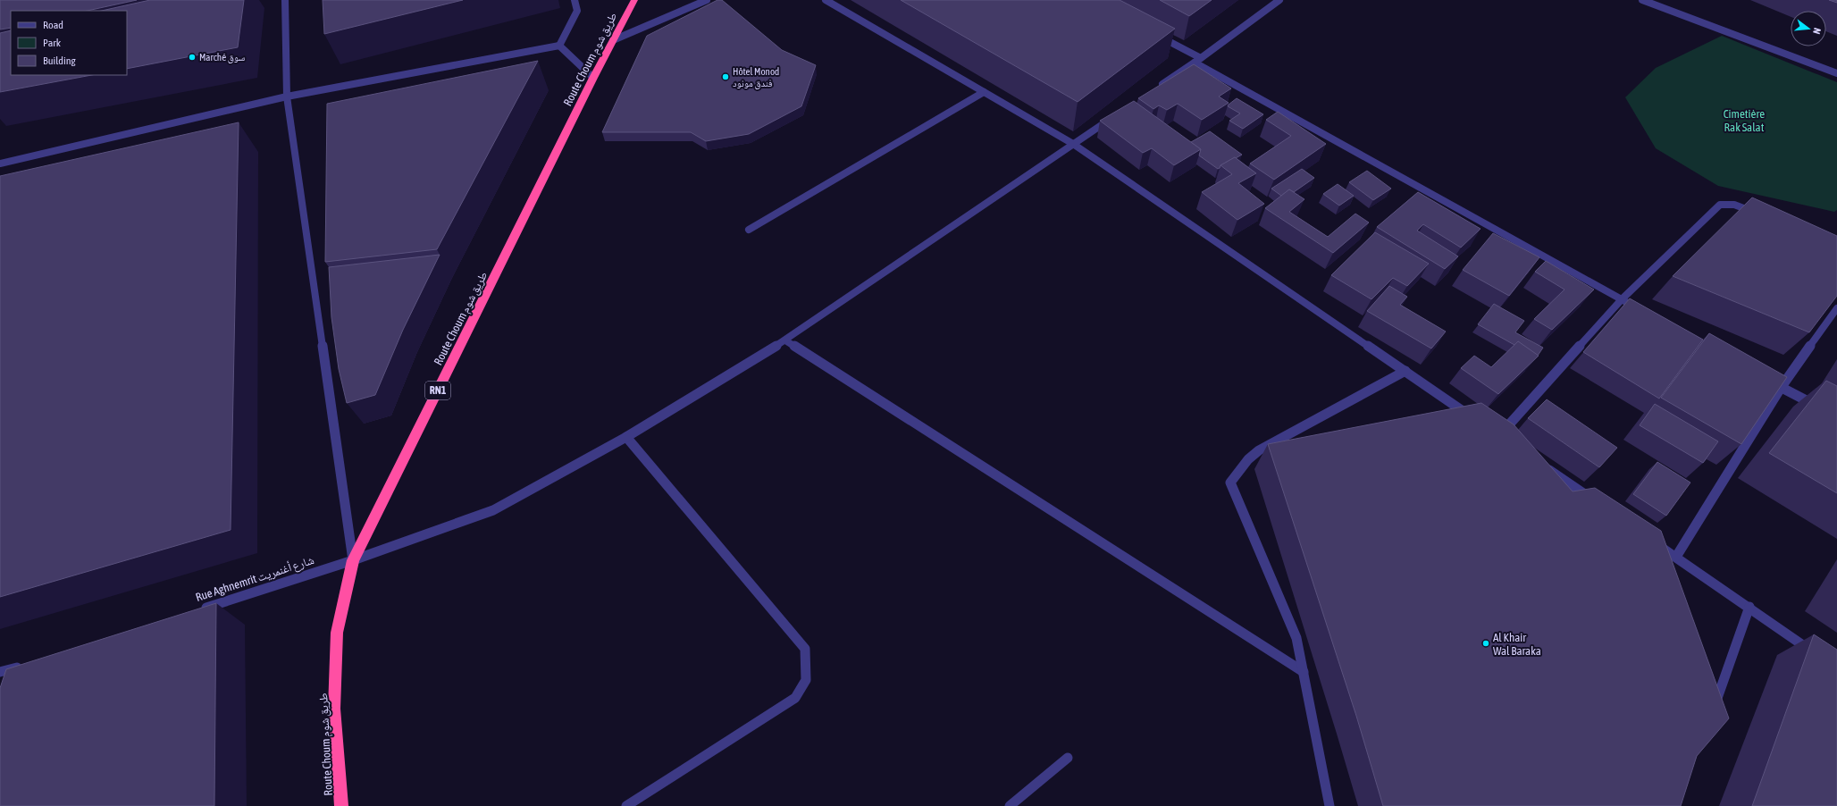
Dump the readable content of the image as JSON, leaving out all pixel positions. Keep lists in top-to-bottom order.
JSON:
{
  "streets": {
    "highway": ["Route Choum طريق شوم", "RN1"],
    "street": ["Rue Aghnemrit شارع أغنمريت"]
  },
  "crossings": [
    ["Route Choum طريق شوم", "Rue Aghnemrit شارع أغنمريت"]
  ],
  "parks": ["Cimetière Rak Salat"],
  "places": ["Marché سوق", "Hôtel Monod فندق مونود", "Al Khair Wal Baraka"],
  "legend": ["Road", "Park", "Building"],
  "north": "right"
}
